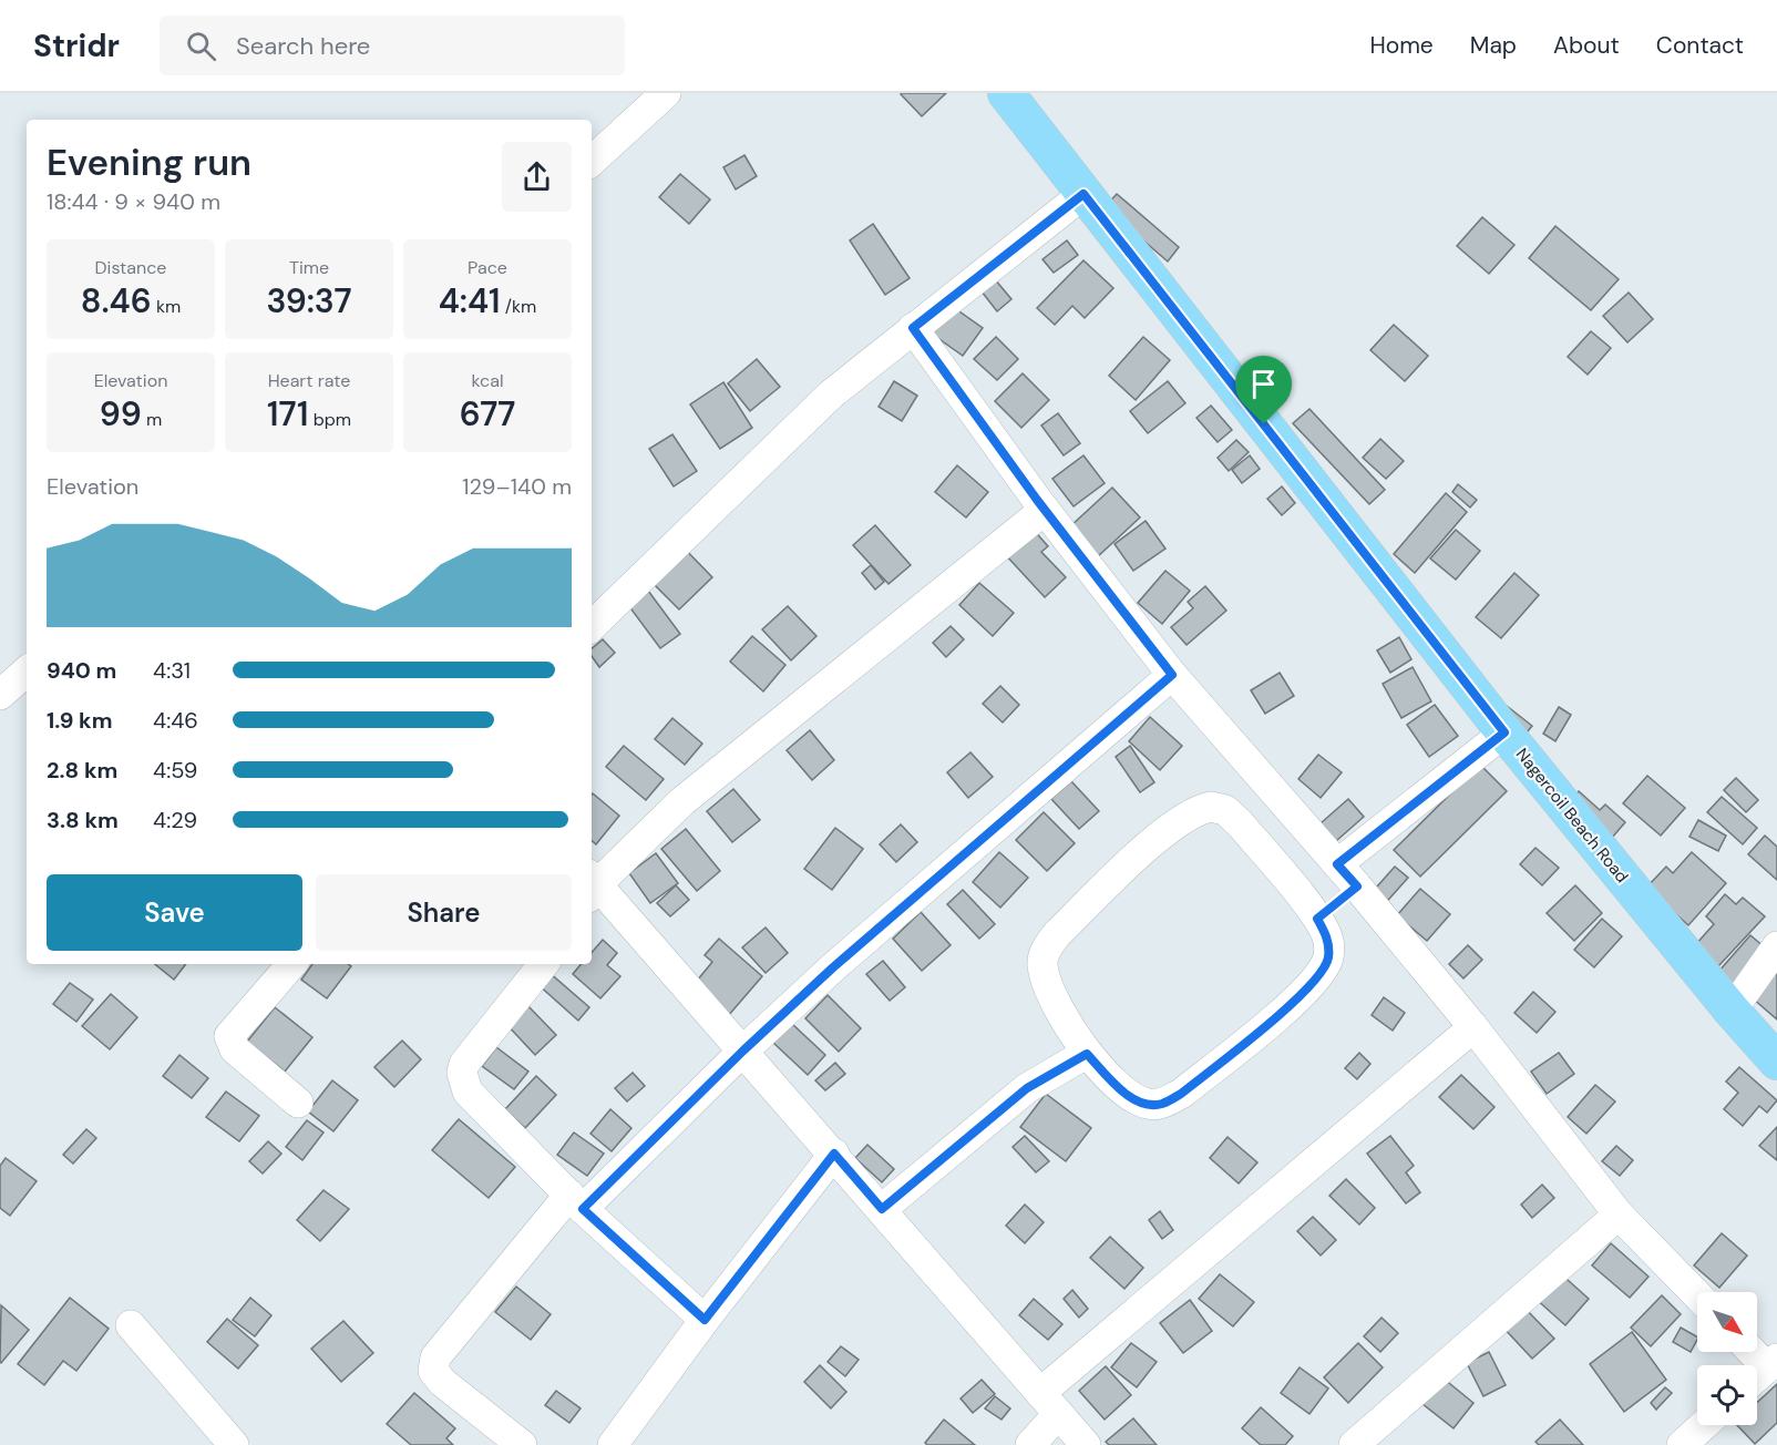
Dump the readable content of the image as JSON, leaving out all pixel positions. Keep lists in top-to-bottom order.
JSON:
{
  "streets": {
    "main road": ["Nagercoil Beach Road"]
  },
  "north": "bottom right",
  "page": {
    "header": "Stridr",
    "search": "Search here",
    "nav": [
      "Home",
      "Map",
      "About",
      "Contact"
    ],
    "heading": ["Evening run", "18:44 · 9 × 940 m"],
    "stats": [
      ["Distance", "8.46 km"],
      ["Time", "39:37"],
      ["Pace", "4:41 /km"],
      ["Elevation", "99 m"],
      ["Heart rate", "171 bpm"],
      ["kcal", "677"]
    ],
    "chart": ["Elevation", "129–140 m"],
    "list": [
      {
        "name": "940 m",
        "note": "4:31"
      },
      {
        "name": "1.9 km",
        "note": "4:46"
      },
      {
        "name": "2.8 km",
        "note": "4:59"
      },
      {
        "name": "3.8 km",
        "note": "4:29"
      }
    ],
    "buttons": ["Save", "Share"]
  }
}
